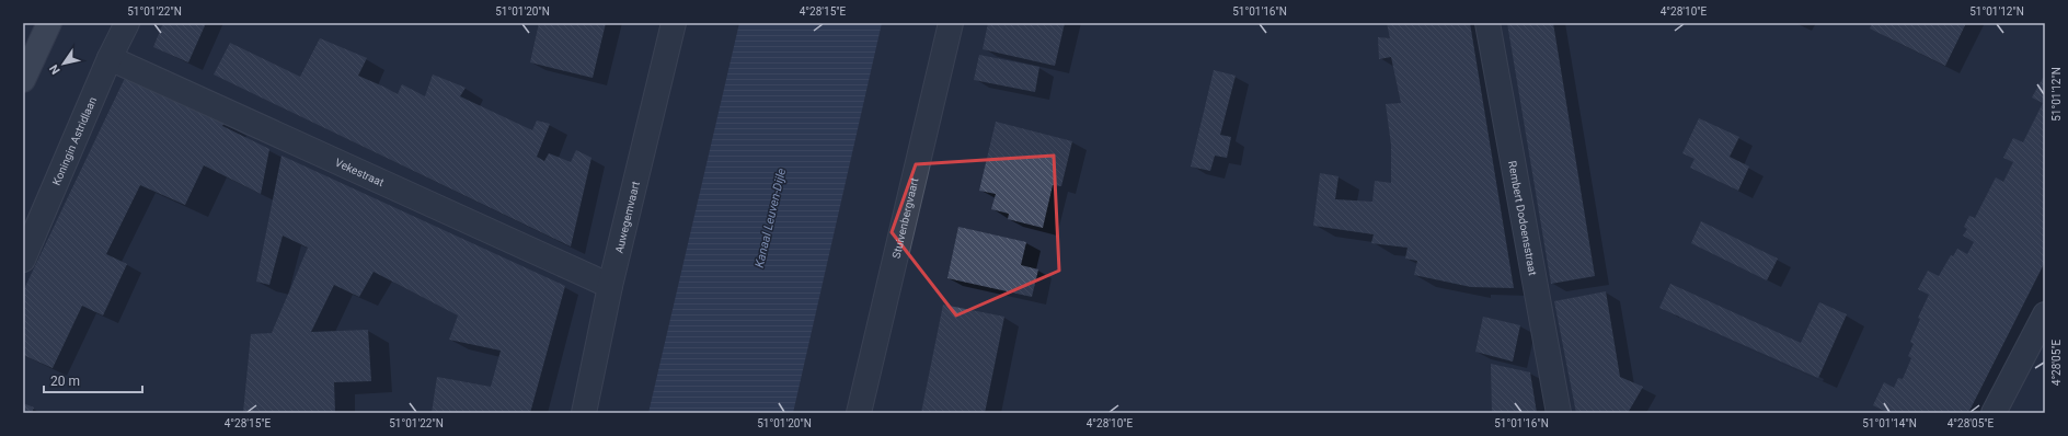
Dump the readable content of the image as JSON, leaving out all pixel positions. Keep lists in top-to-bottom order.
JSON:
{
  "streets": {
    "street": [
      "Koningin Astridlaan",
      "Vekestraat",
      "Auwegemvaart",
      "Stuivenbergvaart",
      "Rembert Dodoensstraat"
    ]
  },
  "crossings": [
    ["Koningin Astridlaan", "Vekestraat"],
    ["Vekestraat", "Auwegemvaart"]
  ],
  "water": ["Kanaal Leuven-Dijle"],
  "scale_bar": "20 m",
  "north": "bottom left",
  "coordinates": [
    "51°01'22\"N",
    "51°01'20\"N",
    "4°28'15\"E",
    "51°01'16\"N",
    "4°28'10\"E",
    "51°01'12\"N",
    "4°28'05\"E",
    "51°01'14\"N"
  ]
}
